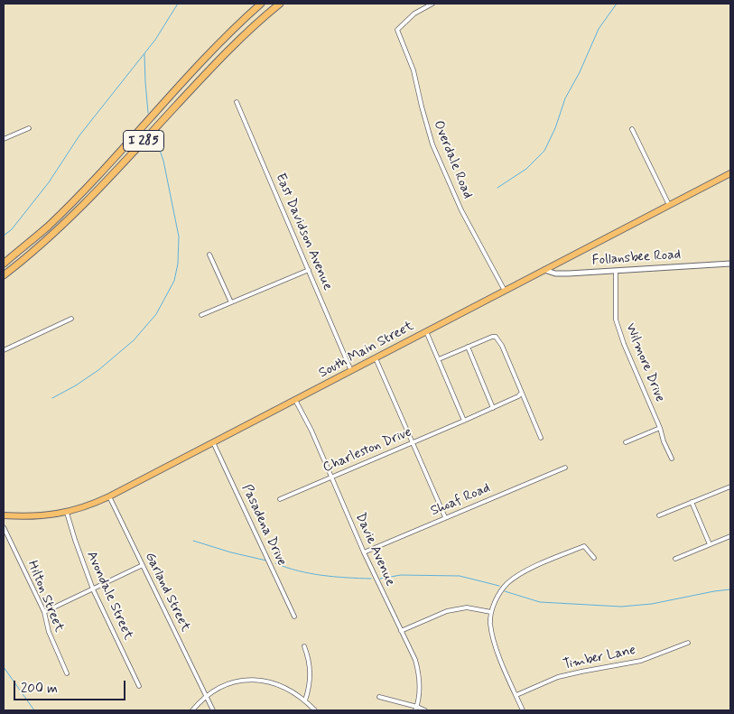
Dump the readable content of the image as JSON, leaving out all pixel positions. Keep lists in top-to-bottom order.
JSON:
{
  "streets": {
    "highway": ["I 285"],
    "main road": ["South Main Street"],
    "street": [
      "Overdale Road",
      "East Davidson Avenue",
      "Follansbee Road",
      "Wilmore Drive",
      "Charleston Drive",
      "Shoaf Road",
      "Pasadena Drive",
      "Davie Avenue",
      "Garland Street",
      "Avondale Street",
      "Hilton Street",
      "Timber Lane"
    ]
  },
  "crossings": [
    ["Overdale Road", "South Main Street"],
    ["East Davidson Avenue", "South Main Street"],
    ["Follansbee Road", "South Main Street"],
    ["Follansbee Road", "Wilmore Drive"],
    ["South Main Street", "Pasadena Drive"],
    ["South Main Street", "Davie Avenue"],
    ["South Main Street", "Garland Street"],
    ["South Main Street", "Avondale Street"],
    ["Charleston Drive", "Davie Avenue"],
    ["Shoaf Road", "Davie Avenue"]
  ],
  "scale_bar": "200 m"
}
